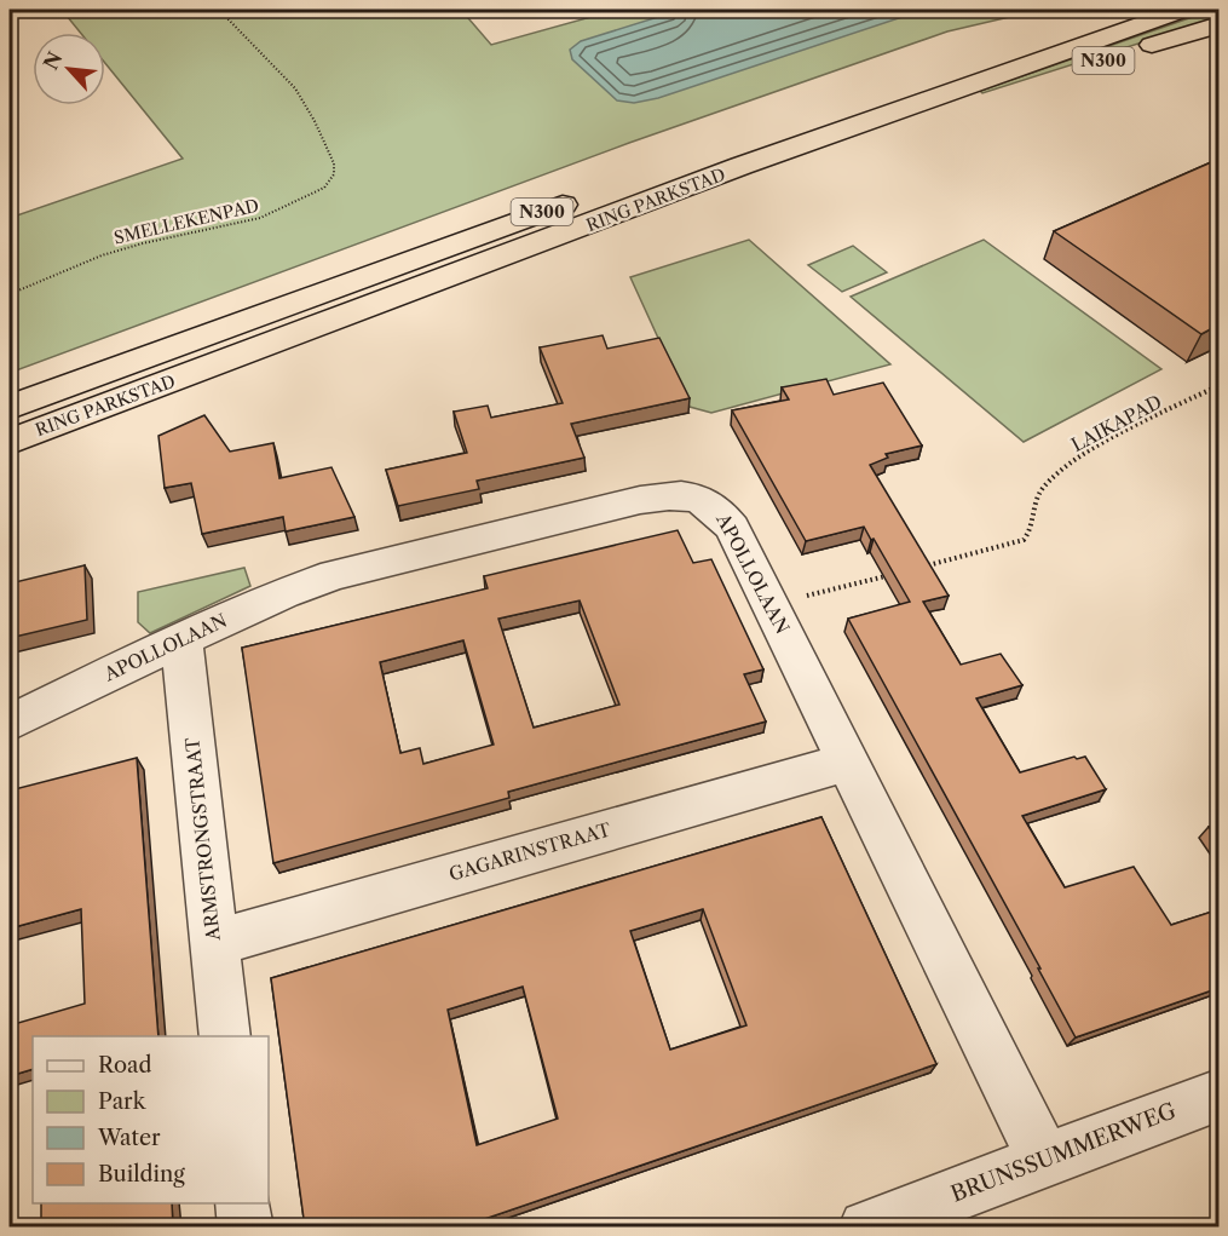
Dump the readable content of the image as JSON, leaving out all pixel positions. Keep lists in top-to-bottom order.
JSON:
{
  "streets": {
    "highway": ["N300", "RING PARKSTAD"],
    "street": [
      "APOLLOLAAN",
      "ARMSTRONGSTRAAT",
      "GAGARINSTRAAT",
      "BRUNSSUMMERWEG"
    ],
    "path": ["SMELLEKENPAD", "LAIKAPAD"]
  },
  "crossings": [
    ["N300", "RING PARKSTAD"],
    ["APOLLOLAAN", "ARMSTRONGSTRAAT"],
    ["APOLLOLAAN", "GAGARINSTRAAT"],
    ["APOLLOLAAN", "BRUNSSUMMERWEG"],
    ["ARMSTRONGSTRAAT", "GAGARINSTRAAT"]
  ],
  "legend": [
    "Road",
    "Park",
    "Water",
    "Building"
  ],
  "north": "top left"
}
